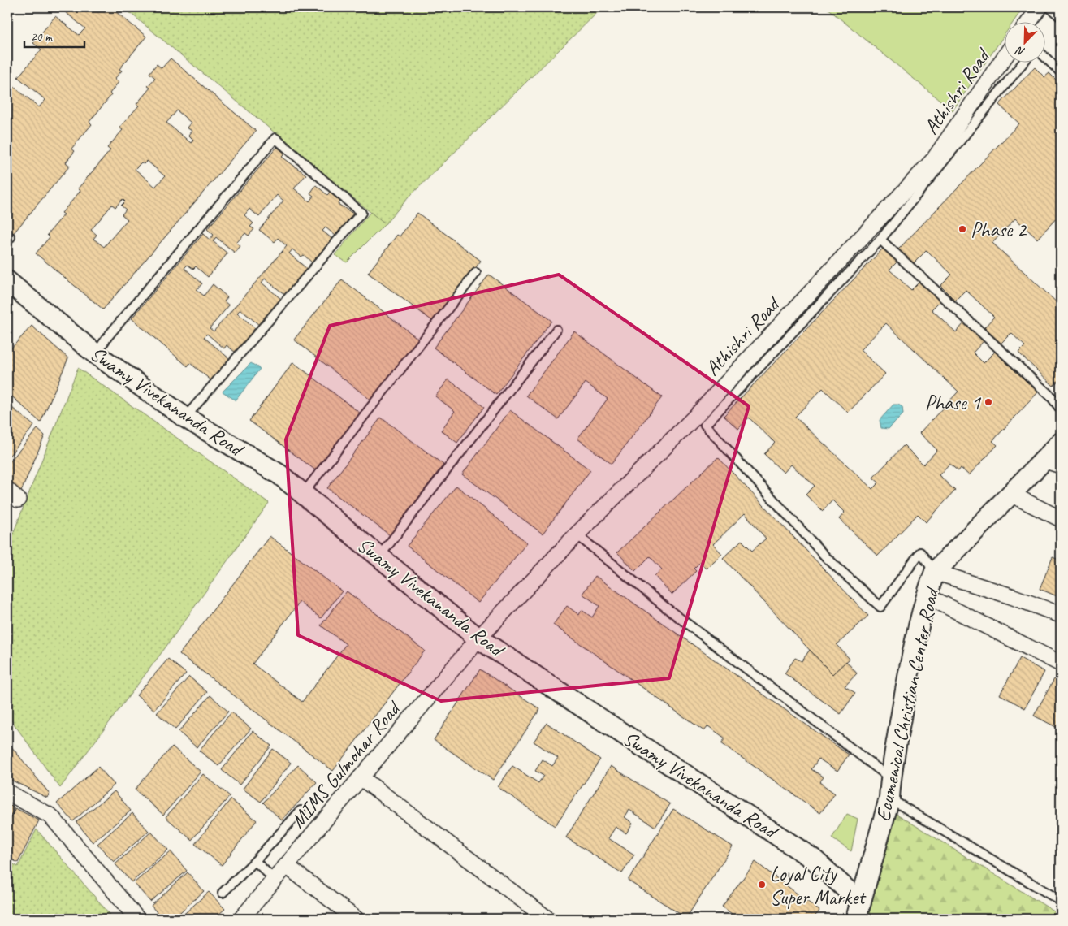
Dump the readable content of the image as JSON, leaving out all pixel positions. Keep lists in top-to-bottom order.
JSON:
{
  "streets": {
    "street": [
      "Athishri Road",
      "Swamy Vivekananda Road",
      "Ecumenical Christian Center Road",
      "MIMS Gulmohar Road"
    ]
  },
  "crossings": [
    ["Athishri Road", "Swamy Vivekananda Road"],
    ["Athishri Road", "MIMS Gulmohar Road"],
    ["Swamy Vivekananda Road", "Ecumenical Christian Center Road"],
    ["Swamy Vivekananda Road", "MIMS Gulmohar Road"]
  ],
  "places": ["Phase 2", "Phase 1", "Loyal City Super Market"],
  "scale_bar": "20 m",
  "north": "bottom left"
}
